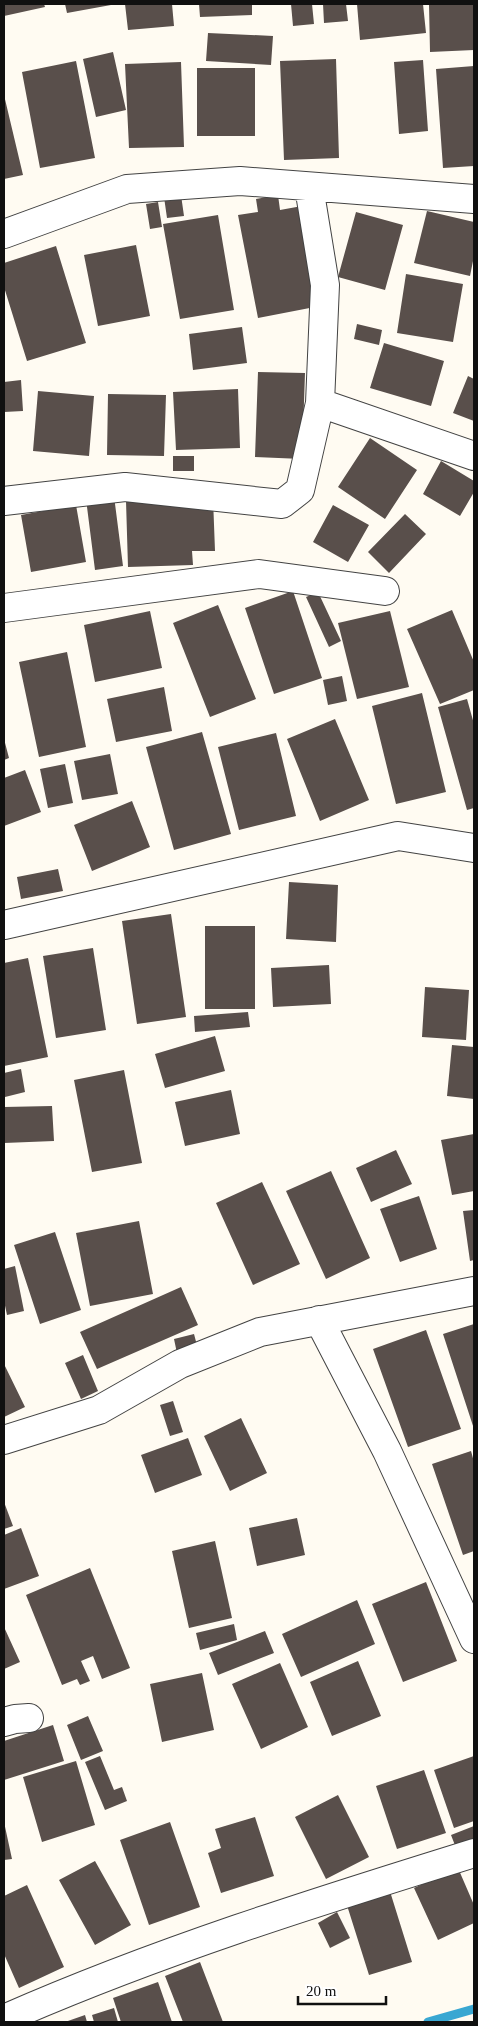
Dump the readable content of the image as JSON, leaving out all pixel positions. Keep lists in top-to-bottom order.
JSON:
{
  "scale_bar": "20 m"
}
